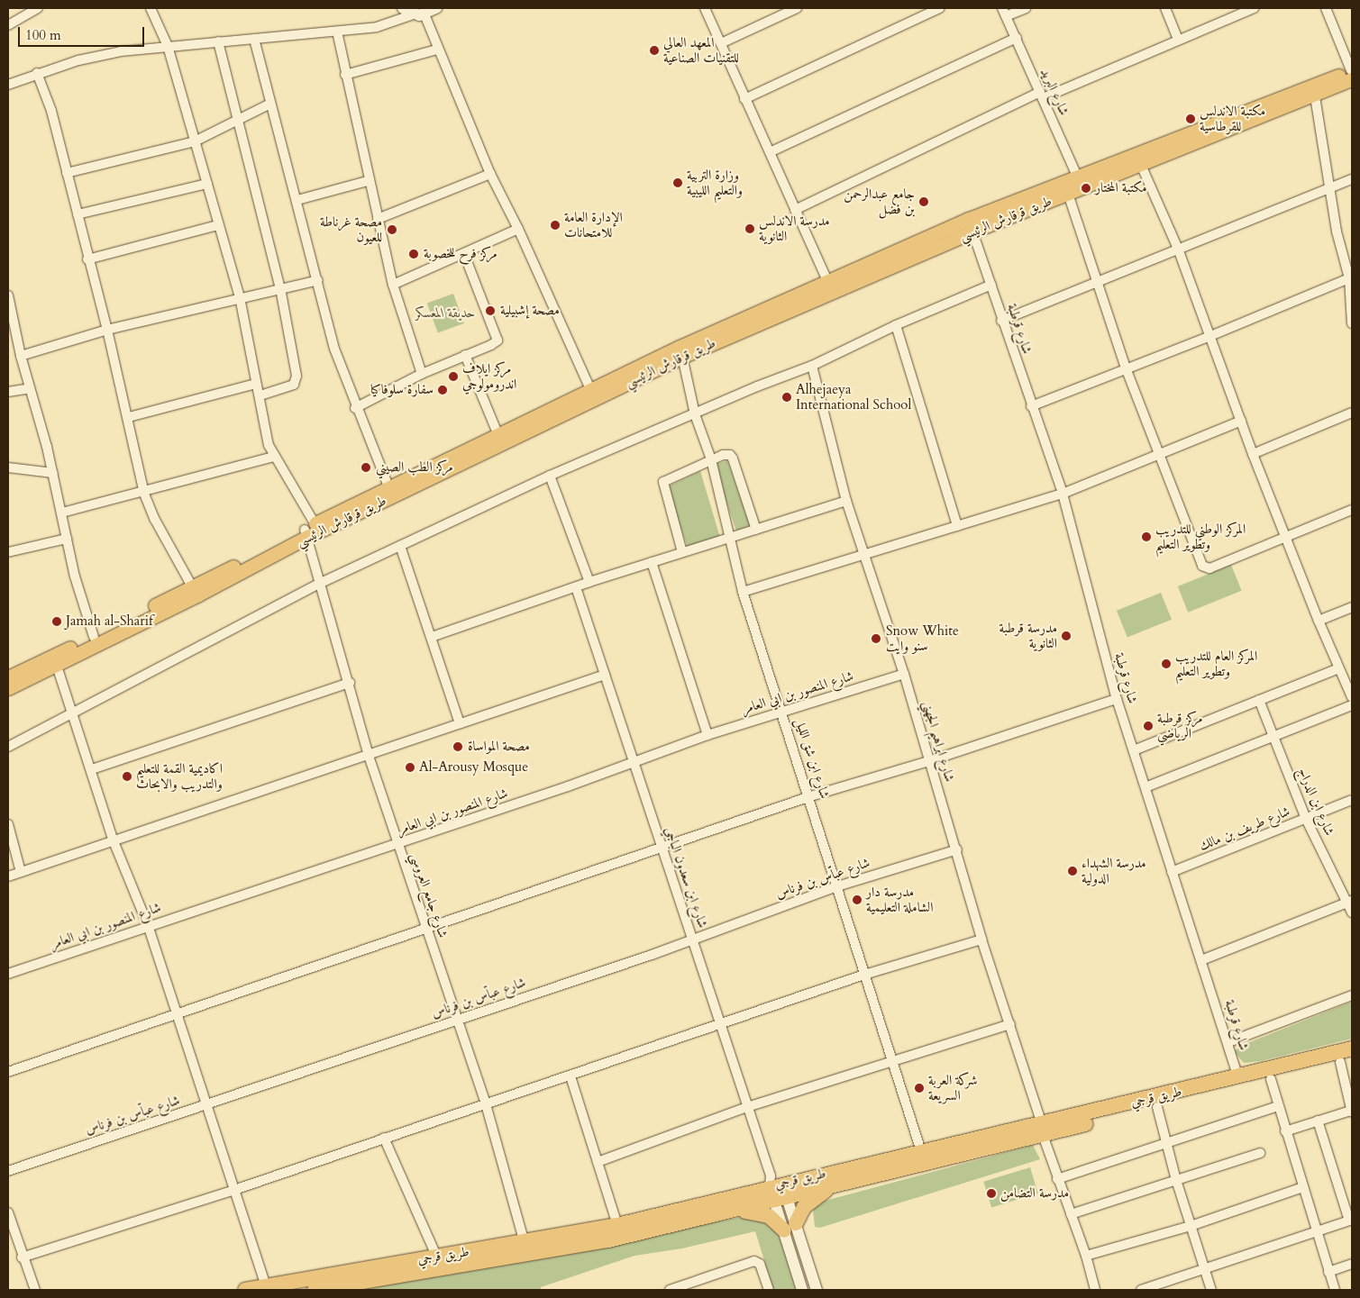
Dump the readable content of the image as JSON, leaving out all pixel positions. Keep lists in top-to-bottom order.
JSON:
{
  "streets": {
    "highway": ["طريق قرجي"],
    "main road": ["طريق قرقارش الرئيسي"],
    "street": [
      "شارع البريد",
      "شارع قرطبة",
      "شارع المنصور بن ابي العامر",
      "شارع ابراهيم الجهني",
      "شارع ابن شق الليل",
      "شارع ابن الدراج",
      "شارع طريف بن مالك",
      "شارع ابن سعدون الباجي",
      "شارع عباّس بن فرناس",
      "شارع جامع العروسي"
    ]
  },
  "crossings": [
    ["شارع البريد", "طريق قرقارش الرئيسي"],
    ["طريق قرقارش الرئيسي", "شارع قرطبة"],
    ["طريق قرقارش الرئيسي", "شارع ابن شق الليل"],
    ["طريق قرقارش الرئيسي", "شارع جامع العروسي"],
    ["شارع قرطبة", "شارع طريف بن مالك"],
    ["شارع قرطبة", "طريق قرجي"],
    ["شارع المنصور بن ابي العامر", "شارع ابراهيم الجهني"],
    ["شارع المنصور بن ابي العامر", "شارع ابن شق الليل"],
    ["شارع المنصور بن ابي العامر", "شارع ابن سعدون الباجي"],
    ["شارع المنصور بن ابي العامر", "شارع جامع العروسي"],
    ["شارع ابراهيم الجهني", "شارع عباّس بن فرناس"],
    ["شارع ابراهيم الجهني", "طريق قرجي"],
    ["شارع ابن شق الليل", "شارع عباّس بن فرناس"],
    ["شارع ابن شق الليل", "طريق قرجي"],
    ["شارع ابن الدراج", "شارع طريف بن مالك"],
    ["شارع ابن سعدون الباجي", "شارع عباّس بن فرناس"],
    ["شارع ابن سعدون الباجي", "طريق قرجي"],
    ["شارع عباّس بن فرناس", "شارع جامع العروسي"],
    ["شارع جامع العروسي", "طريق قرجي"]
  ],
  "parks": ["حديقة المعسكر"],
  "places": [
    "المعهد العالي للتقنيات الصناعية",
    "مكتبة الاندلس للقرطاسية",
    "وزارة التربية والتعليم الليبية",
    "مكتبة المختار",
    "جامع عبدالرحمن بن فضل",
    "الإدارة العامة للامتحانات",
    "مدرسة الاندلس الثانوية",
    "مصحة غرناطة للعيون",
    "مركز فرح للخصوبة",
    "مصحة إشبيلية",
    "مركز ايلاف اندرومولوجي",
    "سفارة سلوفاكيا",
    "Alhejaeya International School",
    "مركز الطب الصيني",
    "المركز الوطني للتدريب وتطوير التعليم",
    "Jamah al-Sharif",
    "مدرسة قرطبة الثانوية",
    "Snow White سنو وايت",
    "المركز العام للتدريب وتطوير التعليم",
    "مركز قرطبة الرياضي",
    "مصحة المواساة",
    "Al-Arousy Mosque",
    "اكاديمية القمة للتعليم والتدريب والابحاث",
    "مدرسة الشهداء الدولية",
    "مدرسة دار الشاملة التعليمية",
    "شركة العربة السريعة",
    "مدرسة التضامن"
  ],
  "scale_bar": "100 m"
}
